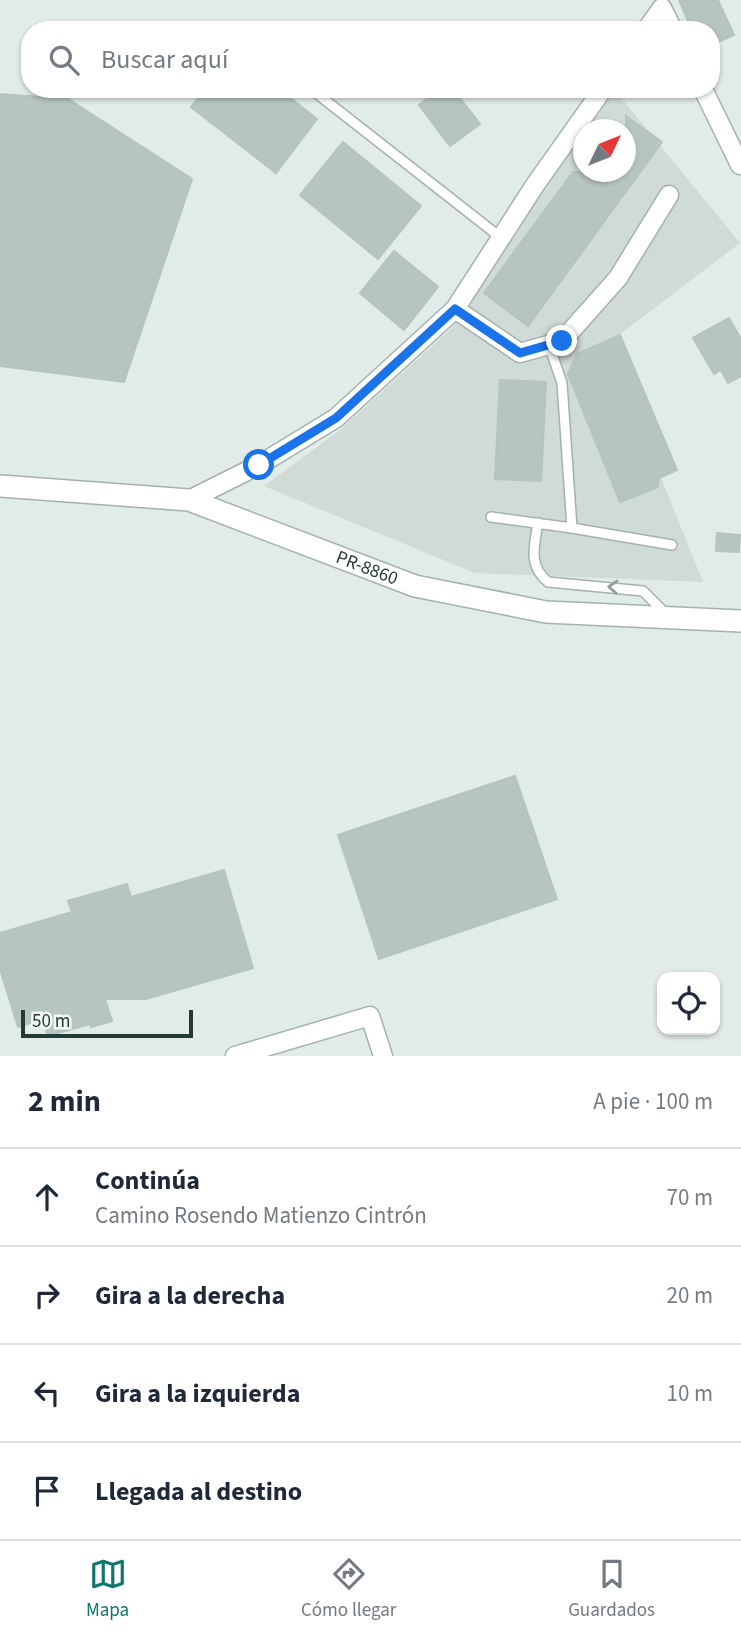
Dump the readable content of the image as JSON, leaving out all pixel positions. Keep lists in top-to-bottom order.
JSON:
{
  "streets": {
    "street": ["PR-8860"]
  },
  "scale_bar": "50 m",
  "north": "top right",
  "page": {
    "search": "Buscar aquí",
    "scale": "50 m",
    "heading": ["2 min", "A pie · 100 m"],
    "list": [
      ["Continúa", "Camino Rosendo Matienzo Cintrón", "70 m"],
      ["Gira a la derecha", "20 m"],
      ["Gira a la izquierda", "10 m"],
      "Llegada al destino"
    ],
    "nav": ["Mapa", "Cómo llegar", "Guardados"]
  }
}
